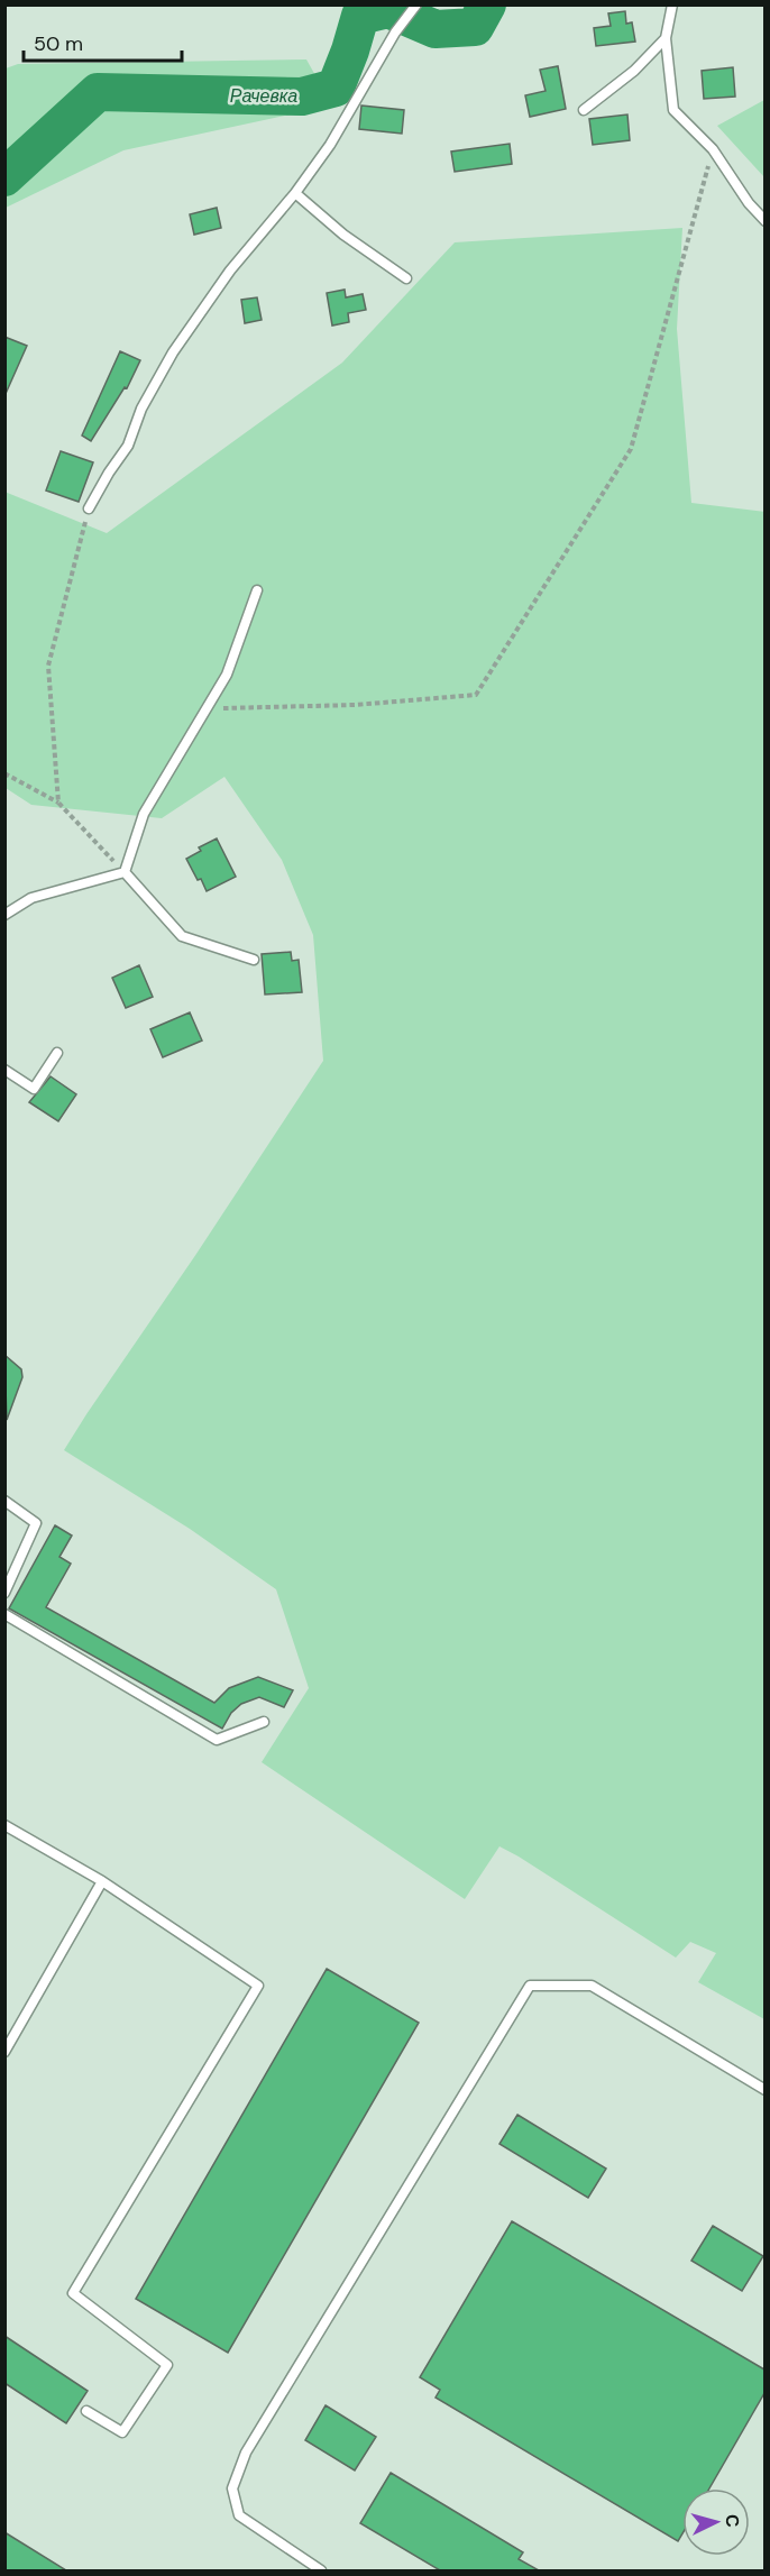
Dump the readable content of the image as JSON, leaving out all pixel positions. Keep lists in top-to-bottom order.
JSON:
{
  "water": ["Рачевка"],
  "scale_bar": "50 m",
  "north": "right"
}
